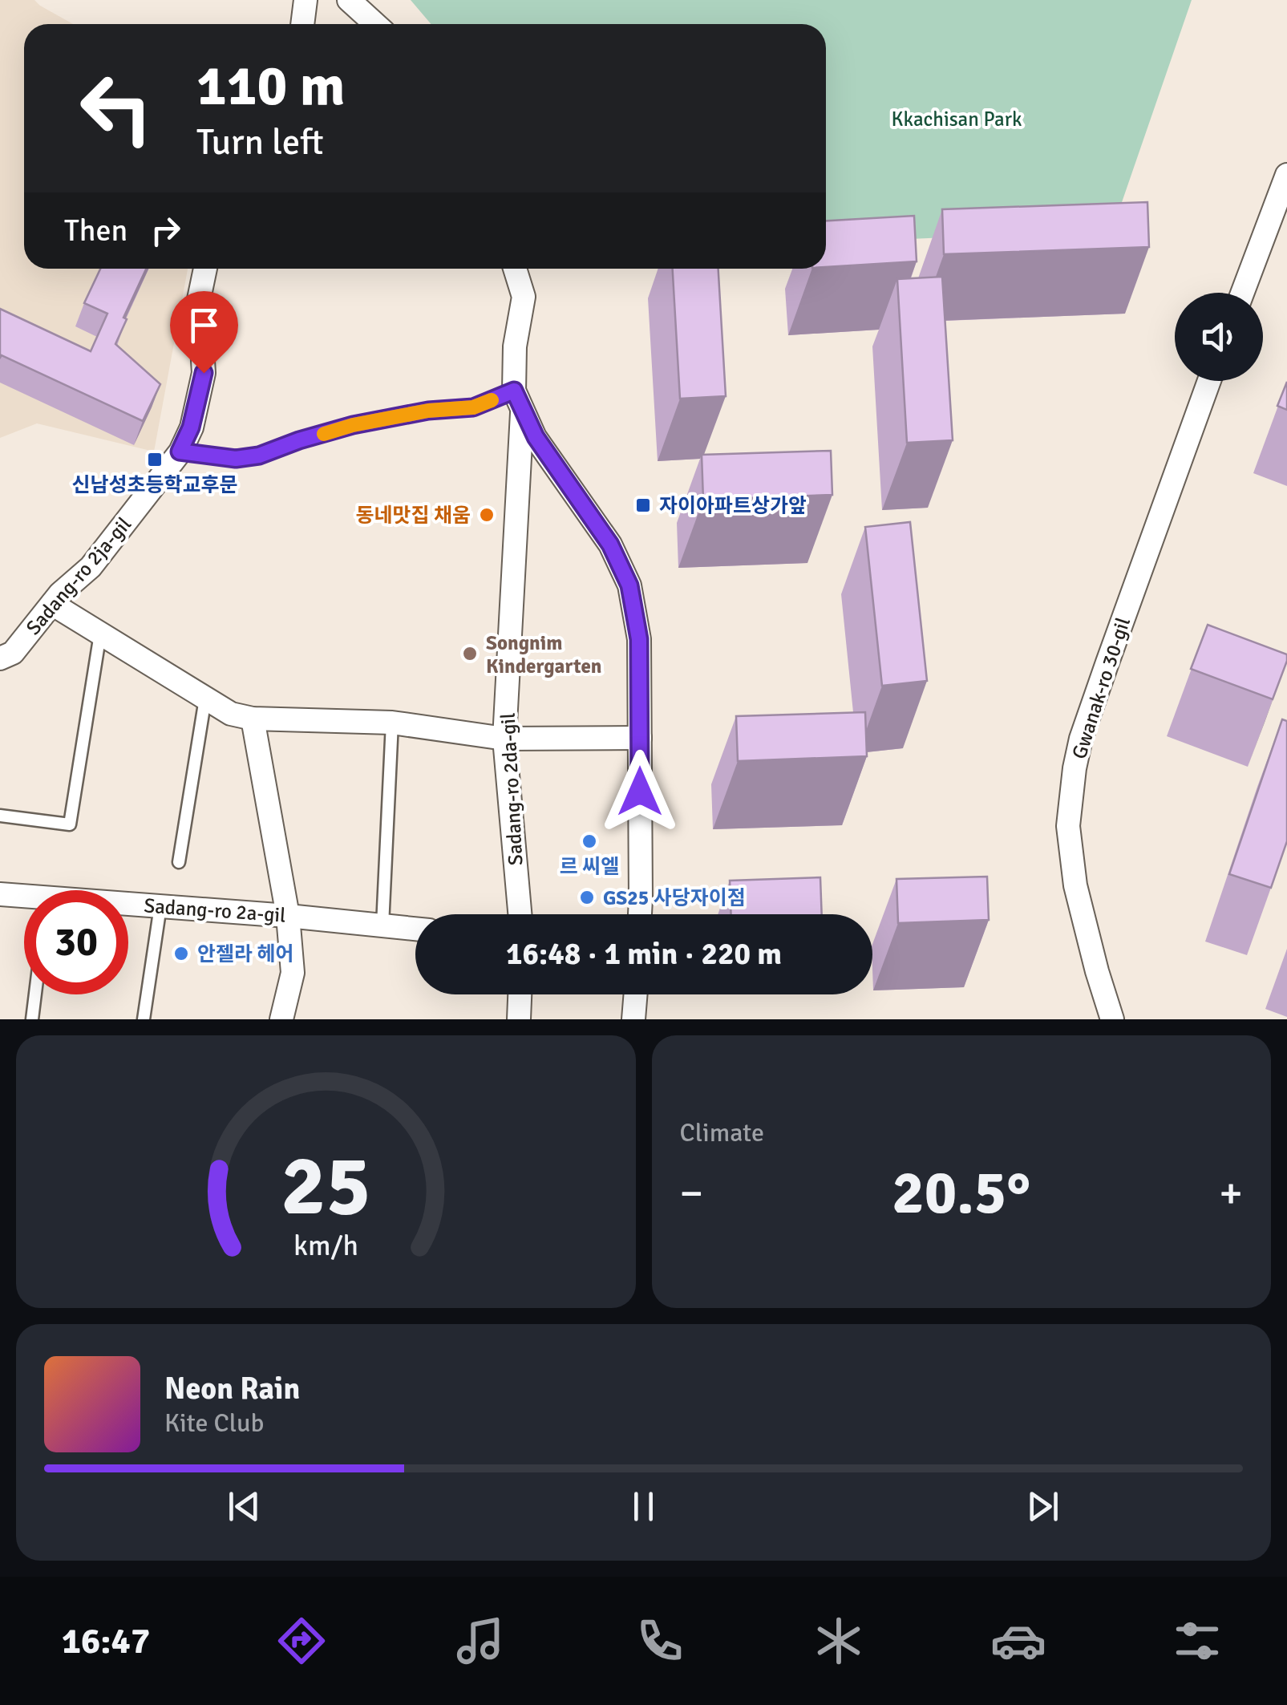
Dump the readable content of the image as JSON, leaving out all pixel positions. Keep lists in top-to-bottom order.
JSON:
{
  "streets": {
    "street": [
      "Sadang-ro 2ja-gil",
      "Gwanak-ro 30-gil",
      "Sadang-ro 2da-gil",
      "Sadang-ro 2a-gil"
    ]
  },
  "parks": ["Kkachisan Park"],
  "places": {
    "transit": ["신남성초등학교후문", "자이아파트상가앞"],
    "other": [
      "동네맛집 채움",
      "Songnim Kindergarten",
      "르 씨엘",
      "GS25 사당자이점",
      "안젤라 헤어"
    ]
  },
  "page": {
    "turn": ["110 m", "Turn left"],
    "then": "Then",
    "limit": "30",
    "trip": "16:48 · 1 min · 220 m",
    "tile": "Climate",
    "heat": ["−", "20.5°", "+"],
    "song": ["Neon Rain", "Kite Club"],
    "tabs": "16:47",
    "gauge": ["25", "km/h"]
  }
}
